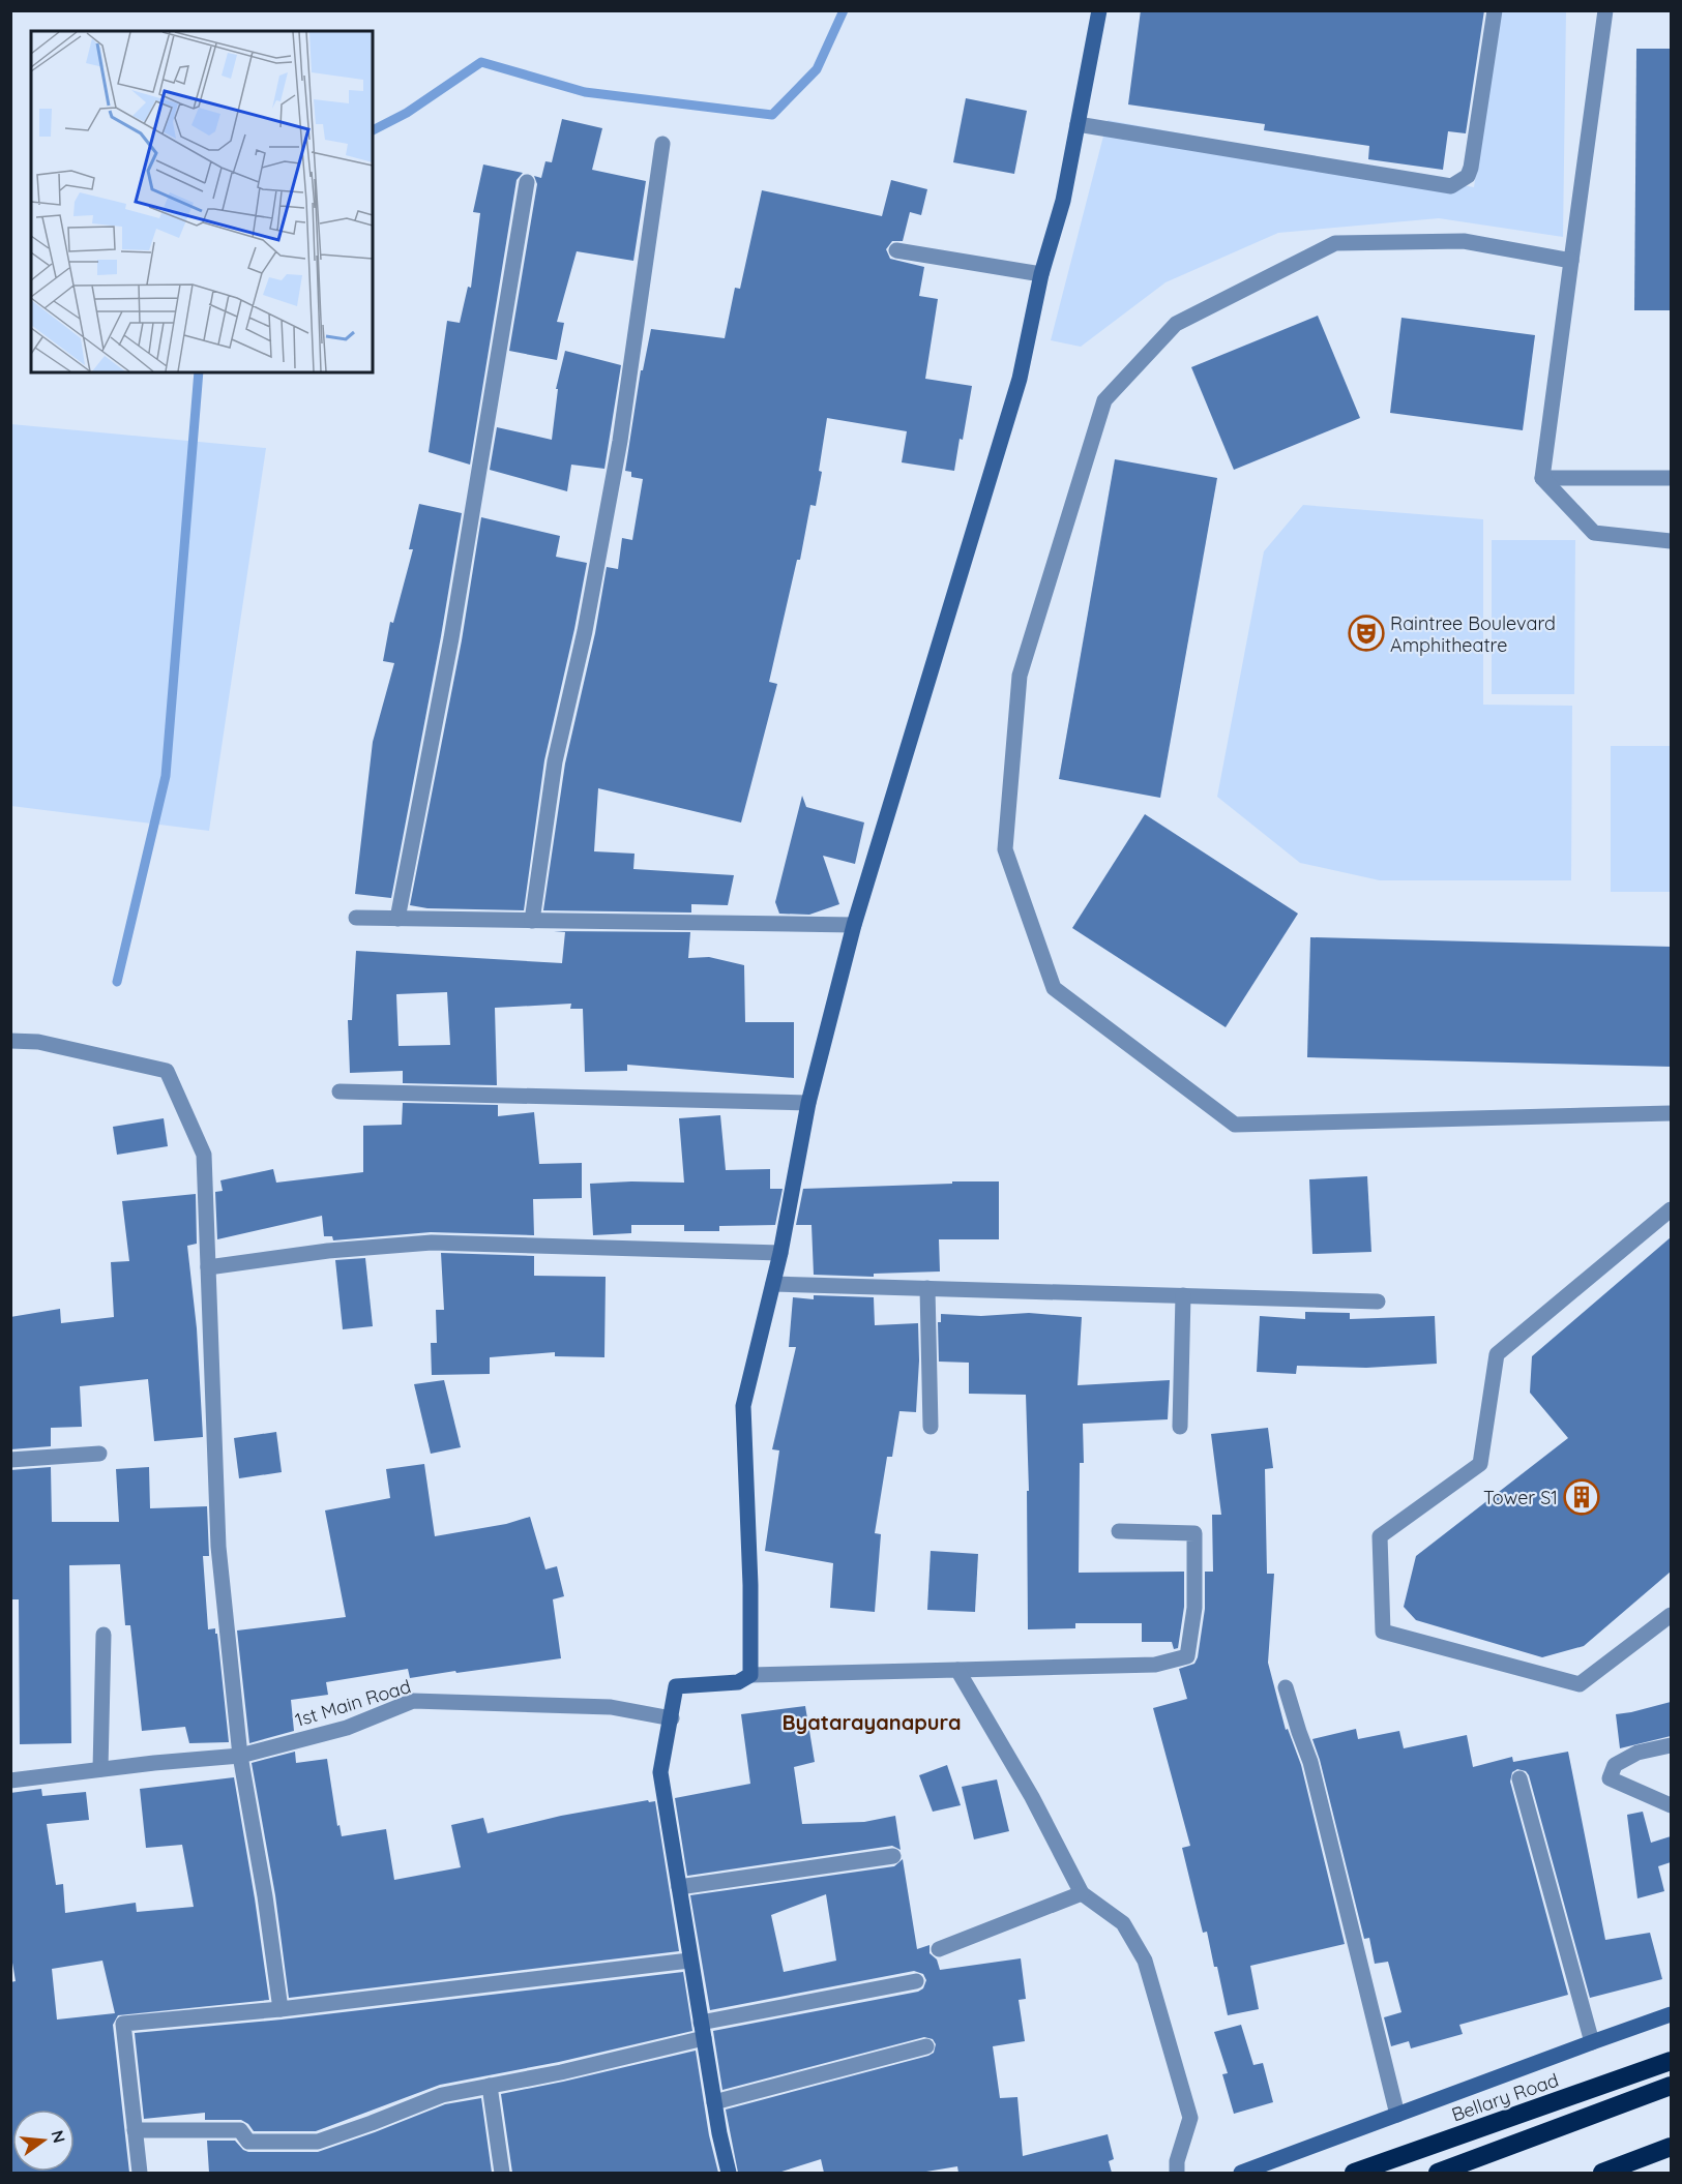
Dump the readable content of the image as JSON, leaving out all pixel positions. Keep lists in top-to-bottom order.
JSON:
{
  "streets": {
    "highway": ["Bellary Road"],
    "street": ["1st Main Road"]
  },
  "districts": ["Byatarayanapura"],
  "places": {
    "theatre": ["Raintree Boulevard Amphitheatre"],
    "building": ["Tower S1"]
  },
  "north": "right"
}
